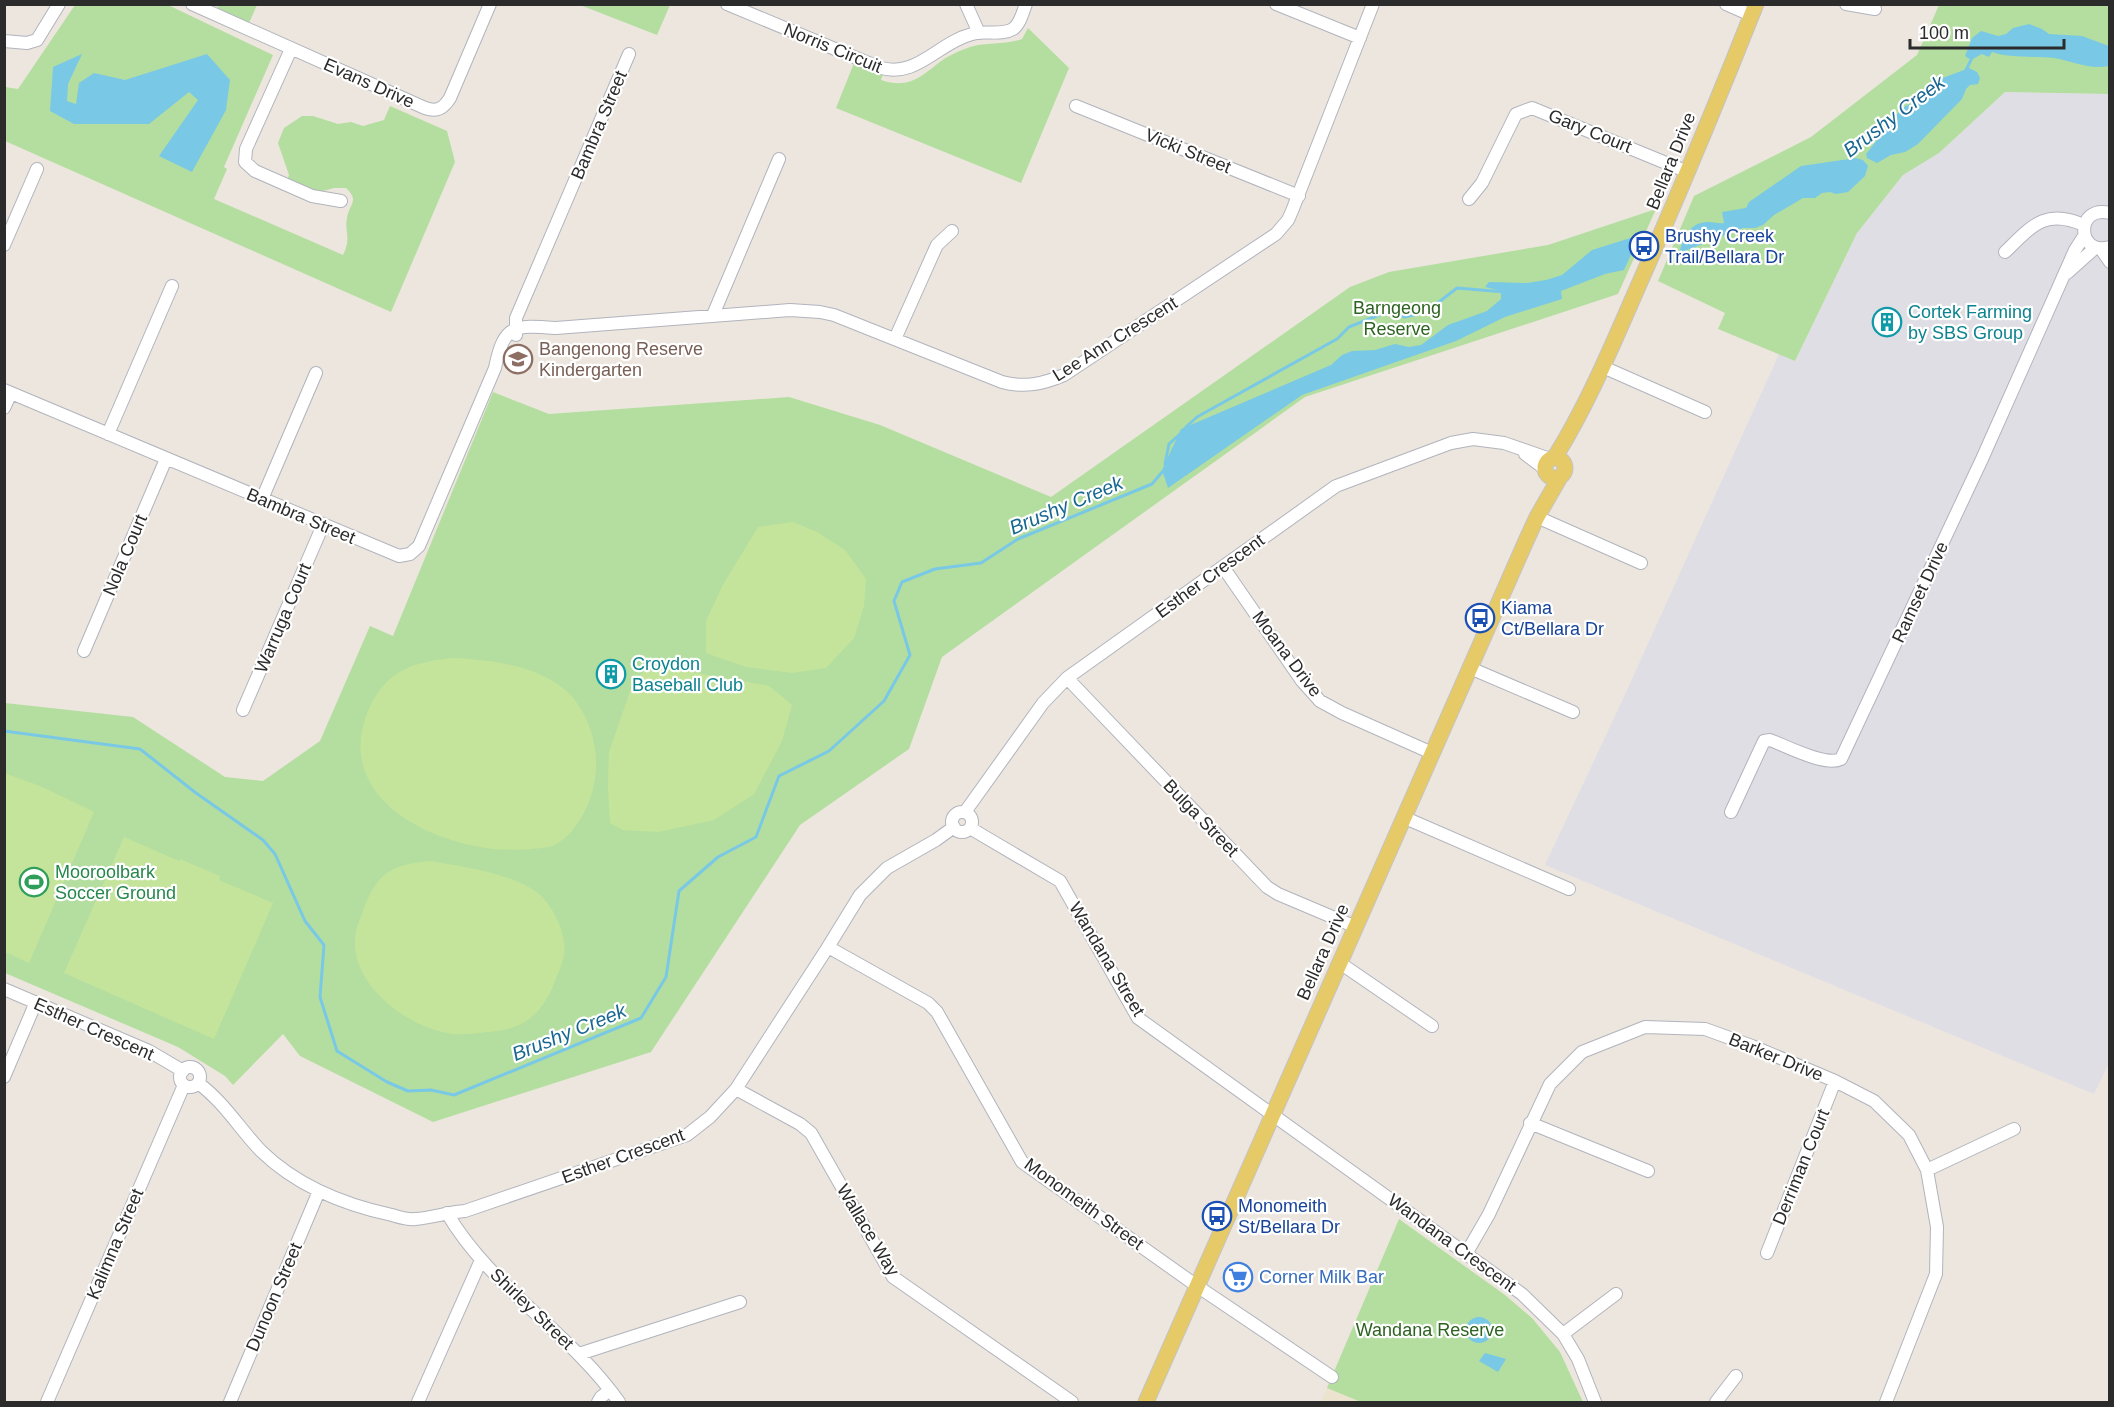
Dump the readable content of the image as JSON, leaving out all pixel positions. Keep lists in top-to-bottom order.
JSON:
{
  "streets": {
    "main road": ["Bellara Drive"],
    "street": [
      "Norris Circuit",
      "Evans Drive",
      "Bambra Street",
      "Gary Court",
      "Vicki Street",
      "Lee Ann Crescent",
      "Nola Court",
      "Esther Crescent",
      "Ramset Drive",
      "Warruga Court",
      "Moana Drive",
      "Bulga Street",
      "Wandana Street",
      "Barker Drive",
      "Derriman Court",
      "Monomeith Street",
      "Wallace Way",
      "Wandana Crescent",
      "Kalimna Street",
      "Dunoon Street",
      "Shirley Street"
    ]
  },
  "crossings": [
    ["Bambra Street", "Lee Ann Crescent"],
    ["Bambra Street", "Nola Court"],
    ["Bambra Street", "Warruga Court"],
    ["Gary Court", "Bellara Drive"],
    ["Vicki Street", "Lee Ann Crescent"],
    ["Bellara Drive", "Esther Crescent"],
    ["Bellara Drive", "Moana Drive"],
    ["Bellara Drive", "Bulga Street"],
    ["Bellara Drive", "Wandana Street"],
    ["Bellara Drive", "Monomeith Street"],
    ["Bellara Drive", "Wandana Crescent"],
    ["Esther Crescent", "Moana Drive"],
    ["Esther Crescent", "Bulga Street"],
    ["Esther Crescent", "Wandana Street"],
    ["Esther Crescent", "Monomeith Street"],
    ["Esther Crescent", "Wallace Way"],
    ["Esther Crescent", "Kalimna Street"],
    ["Esther Crescent", "Dunoon Street"],
    ["Esther Crescent", "Shirley Street"],
    ["Wandana Street", "Wandana Crescent"],
    ["Barker Drive", "Derriman Court"],
    ["Barker Drive", "Wandana Crescent"]
  ],
  "water": ["Brushy Creek"],
  "parks": ["Barngeong Reserve", "Wandana Reserve"],
  "places": {
    "bus stop": ["Brushy Creek Trail/Bellara Dr", "Kiama Ct/Bellara Dr", "Monomeith St/Bellara Dr"],
    "building": ["Cortek Farming by SBS Group", "Croydon Baseball Club"],
    "school or university": ["Bangenong Reserve Kindergarten"],
    "sports": ["Mooroolbark Soccer Ground"],
    "supermarket": ["Corner Milk Bar"]
  },
  "scale_bar": "100 m"
}
